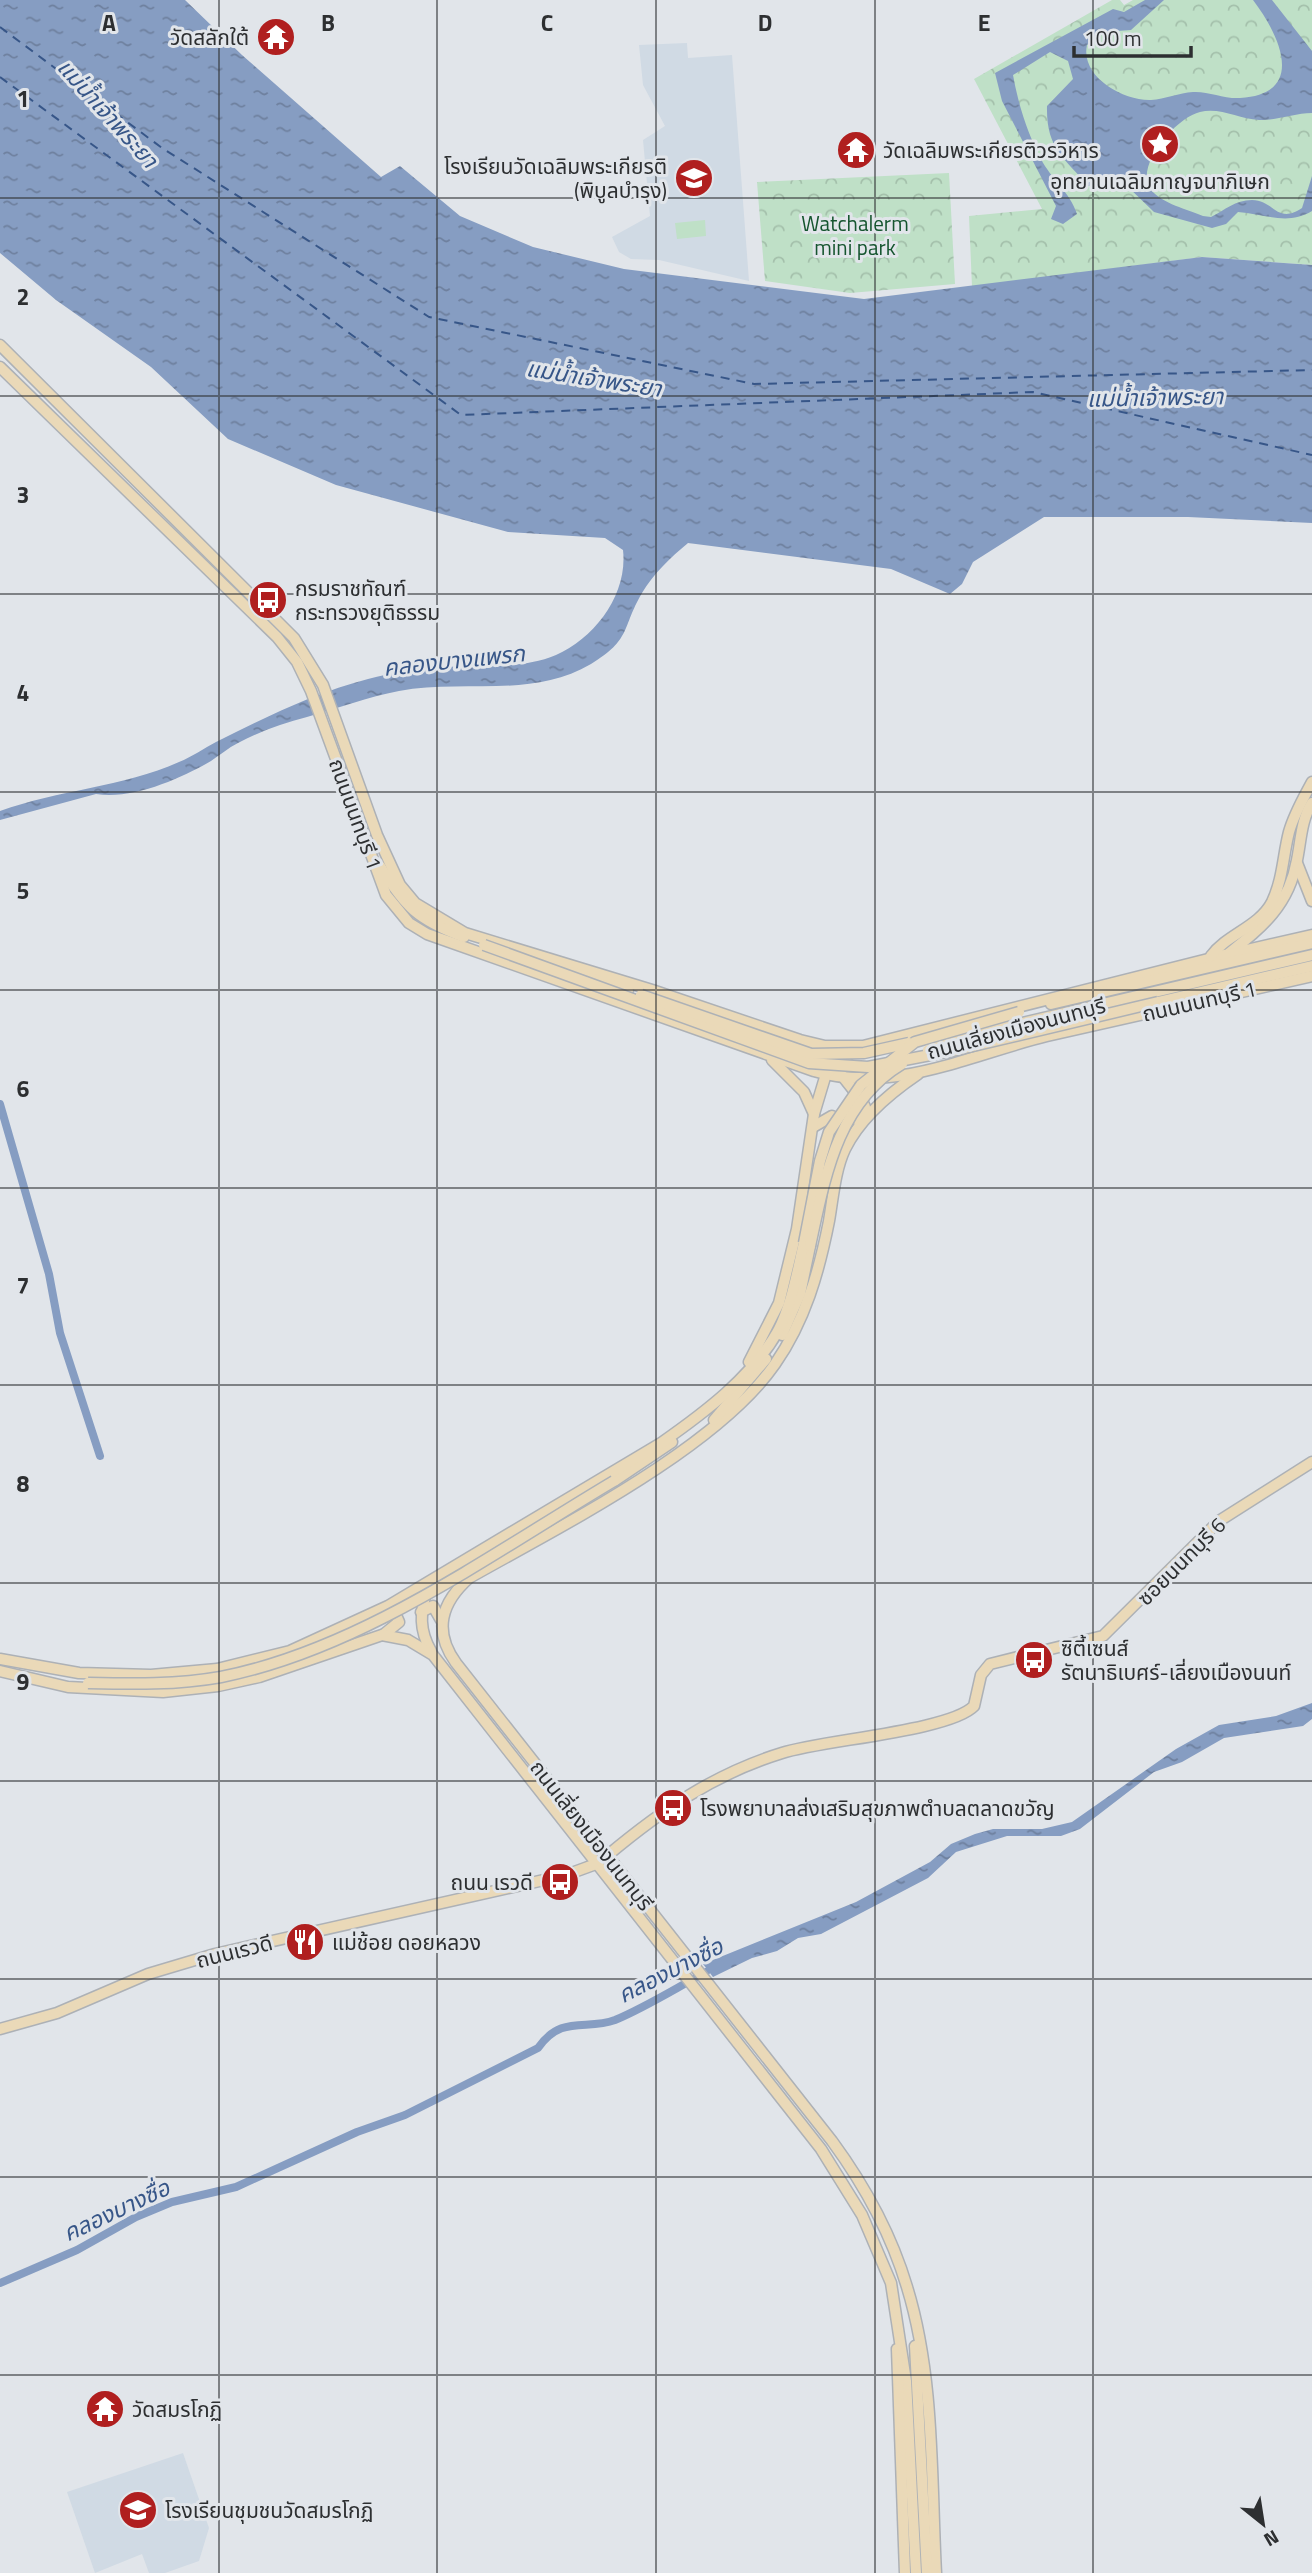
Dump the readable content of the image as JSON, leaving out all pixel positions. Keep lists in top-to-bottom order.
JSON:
{
  "streets": {
    "main road": [
      "ถนนนนทบุรี 1",
      "ถนนเลี่ยงเมืองนนทบุรี",
      "ซอยนนทบุรี 6",
      "ถนนเรวดี"
    ]
  },
  "crossings": [
    ["ถนนนนทบุรี 1", "ถนนเลี่ยงเมืองนนทบุรี"],
    ["ถนนเลี่ยงเมืองนนทบุรี", "ซอยนนทบุรี 6"],
    ["ถนนเลี่ยงเมืองนนทบุรี", "ถนนเรวดี"]
  ],
  "water": ["แม่น้ำเจ้าพระยา", "คลองบางแพรก", "คลองบางซื่อ"],
  "parks": ["Watchalerm mini park"],
  "places": {
    "temple": ["วัดสลักใต้", "วัดเฉลิมพระเกียรติวรวิหาร", "วัดสมรโกฏิ"],
    "place": ["อุทยานเฉลิมกาญจนาภิเษก"],
    "school or university": ["โรงเรียนวัดเฉลิมพระเกียรติ (พิบูลบำรุง)", "โรงเรียนชุมชนวัดสมรโกฏิ"],
    "bus stop": [
      "กรมราชทัณฑ์ กระทรวงยุติธรรม",
      "ซิตี้เซนส์ รัตนาธิเบศร์-เลี่ยงเมืองนนท์",
      "โรงพยาบาลส่งเสริมสุขภาพตำบลตลาดขวัญ",
      "ถนน เรวดี"
    ],
    "restaurant": ["แม่ช้อย ดอยหลวง"]
  },
  "scale_bar": "100 m",
  "north": "bottom right",
  "grid": {
    "columns": [
      "A",
      "B",
      "C",
      "D",
      "E"
    ],
    "rows": [
      "1",
      "2",
      "3",
      "4",
      "5",
      "6",
      "7",
      "8",
      "9"
    ]
  }
}
